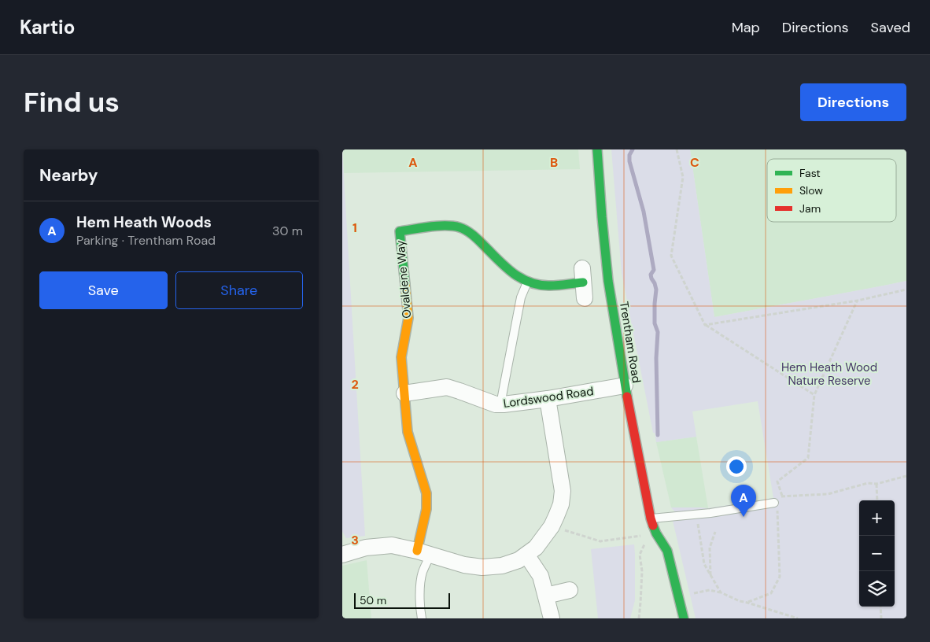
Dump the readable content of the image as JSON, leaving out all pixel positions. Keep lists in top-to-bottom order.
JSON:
{
  "streets": {
    "street": ["Ovaldene Way", "Trentham Road", "Lordswood Road"]
  },
  "crossings": [
    ["Ovaldene Way", "Lordswood Road"],
    ["Trentham Road", "Lordswood Road"]
  ],
  "parks": ["Hem Heath Wood Nature Reserve"],
  "legend": ["Fast", "Slow", "Jam"],
  "scale_bar": "50 m",
  "page": {
    "header": "Kartio",
    "nav": ["Map", "Directions", "Saved"],
    "buttons": [
      "Directions",
      ["Save", "Share"]
    ],
    "title": "Find us",
    "heading": "Nearby",
    "list": [
      {
        "mark": "A",
        "name": "Hem Heath Woods",
        "note": "Parking · Trentham Road",
        "value": "30 m"
      }
    ],
    "pins": "A",
    "map_buttons": ["+", "−"],
    "scale": "50 m"
  },
  "grid": {
    "columns": ["A", "B", "C"],
    "rows": ["1", "2", "3"]
  }
}
